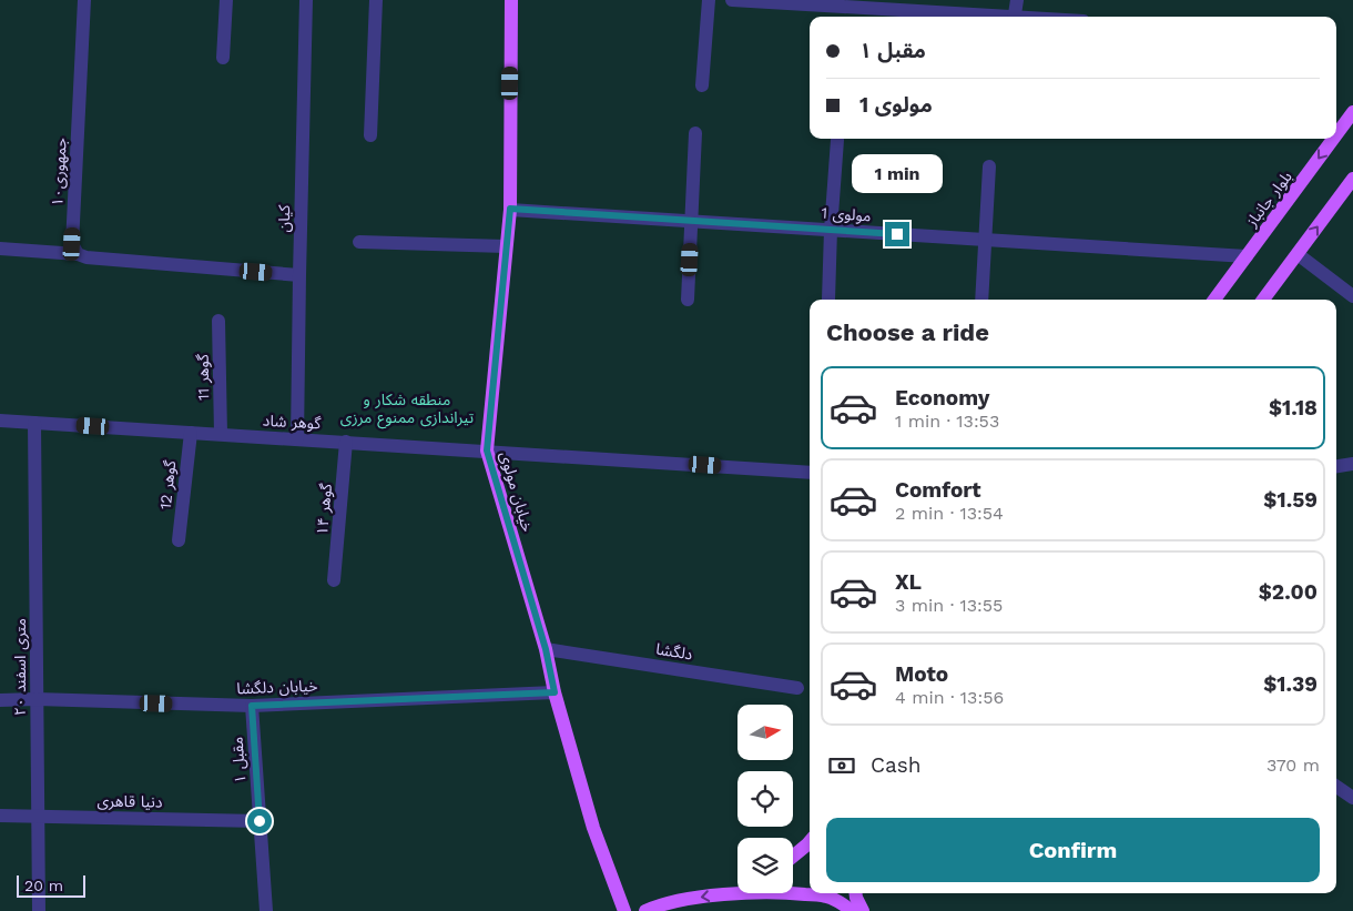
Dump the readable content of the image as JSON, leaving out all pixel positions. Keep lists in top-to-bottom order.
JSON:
{
  "streets": {
    "main road": ["بلوار جانباز", "خیابان مولوی"],
    "street": [
      "جمهوری۱۰",
      "مولوی 1",
      "کیان",
      "گوهر 11",
      "گوهر شاد",
      "گوهر 12",
      "گوهر ۱۴",
      "دلگشا",
      "۲۰ متری اسفند",
      "خیابان دلگشا",
      "مقبل ۱",
      "دنیا قاهری"
    ]
  },
  "crossings": [
    ["بلوار جانباز", "مولوی 1"],
    ["مولوی 1", "خیابان مولوی"],
    ["کیان", "گوهر شاد"],
    ["گوهر 11", "گوهر شاد"],
    ["گوهر شاد", "گوهر 12"],
    ["گوهر شاد", "خیابان مولوی"],
    ["گوهر شاد", "گوهر ۱۴"],
    ["گوهر شاد", "۲۰ متری اسفند"],
    ["خیابان مولوی", "دلگشا"],
    ["خیابان مولوی", "خیابان دلگشا"],
    ["۲۰ متری اسفند", "خیابان دلگشا"],
    ["۲۰ متری اسفند", "دنیا قاهری"],
    ["خیابان دلگشا", "مقبل ۱"],
    ["مقبل ۱", "دنیا قاهری"]
  ],
  "parks": ["منطقه شکار و تیراندازی ممنوع مرزی"],
  "scale_bar": "20 m",
  "north": "right",
  "page": {
    "banner": ["مقبل ۱", "مولوی 1"],
    "bubble": "1 min",
    "heading": "Choose a ride",
    "list": [
      {
        "name": "Economy",
        "note": "1 min · 13:53",
        "value": "$1.18"
      },
      {
        "name": "Comfort",
        "note": "2 min · 13:54",
        "value": "$1.59"
      },
      {
        "name": "XL",
        "note": "3 min · 13:55",
        "value": "$2.00"
      },
      {
        "name": "Moto",
        "note": "4 min · 13:56",
        "value": "$1.39"
      }
    ],
    "pay": ["Cash", "370 m"],
    "buttons": "Confirm",
    "scale": "20 m"
  }
}
